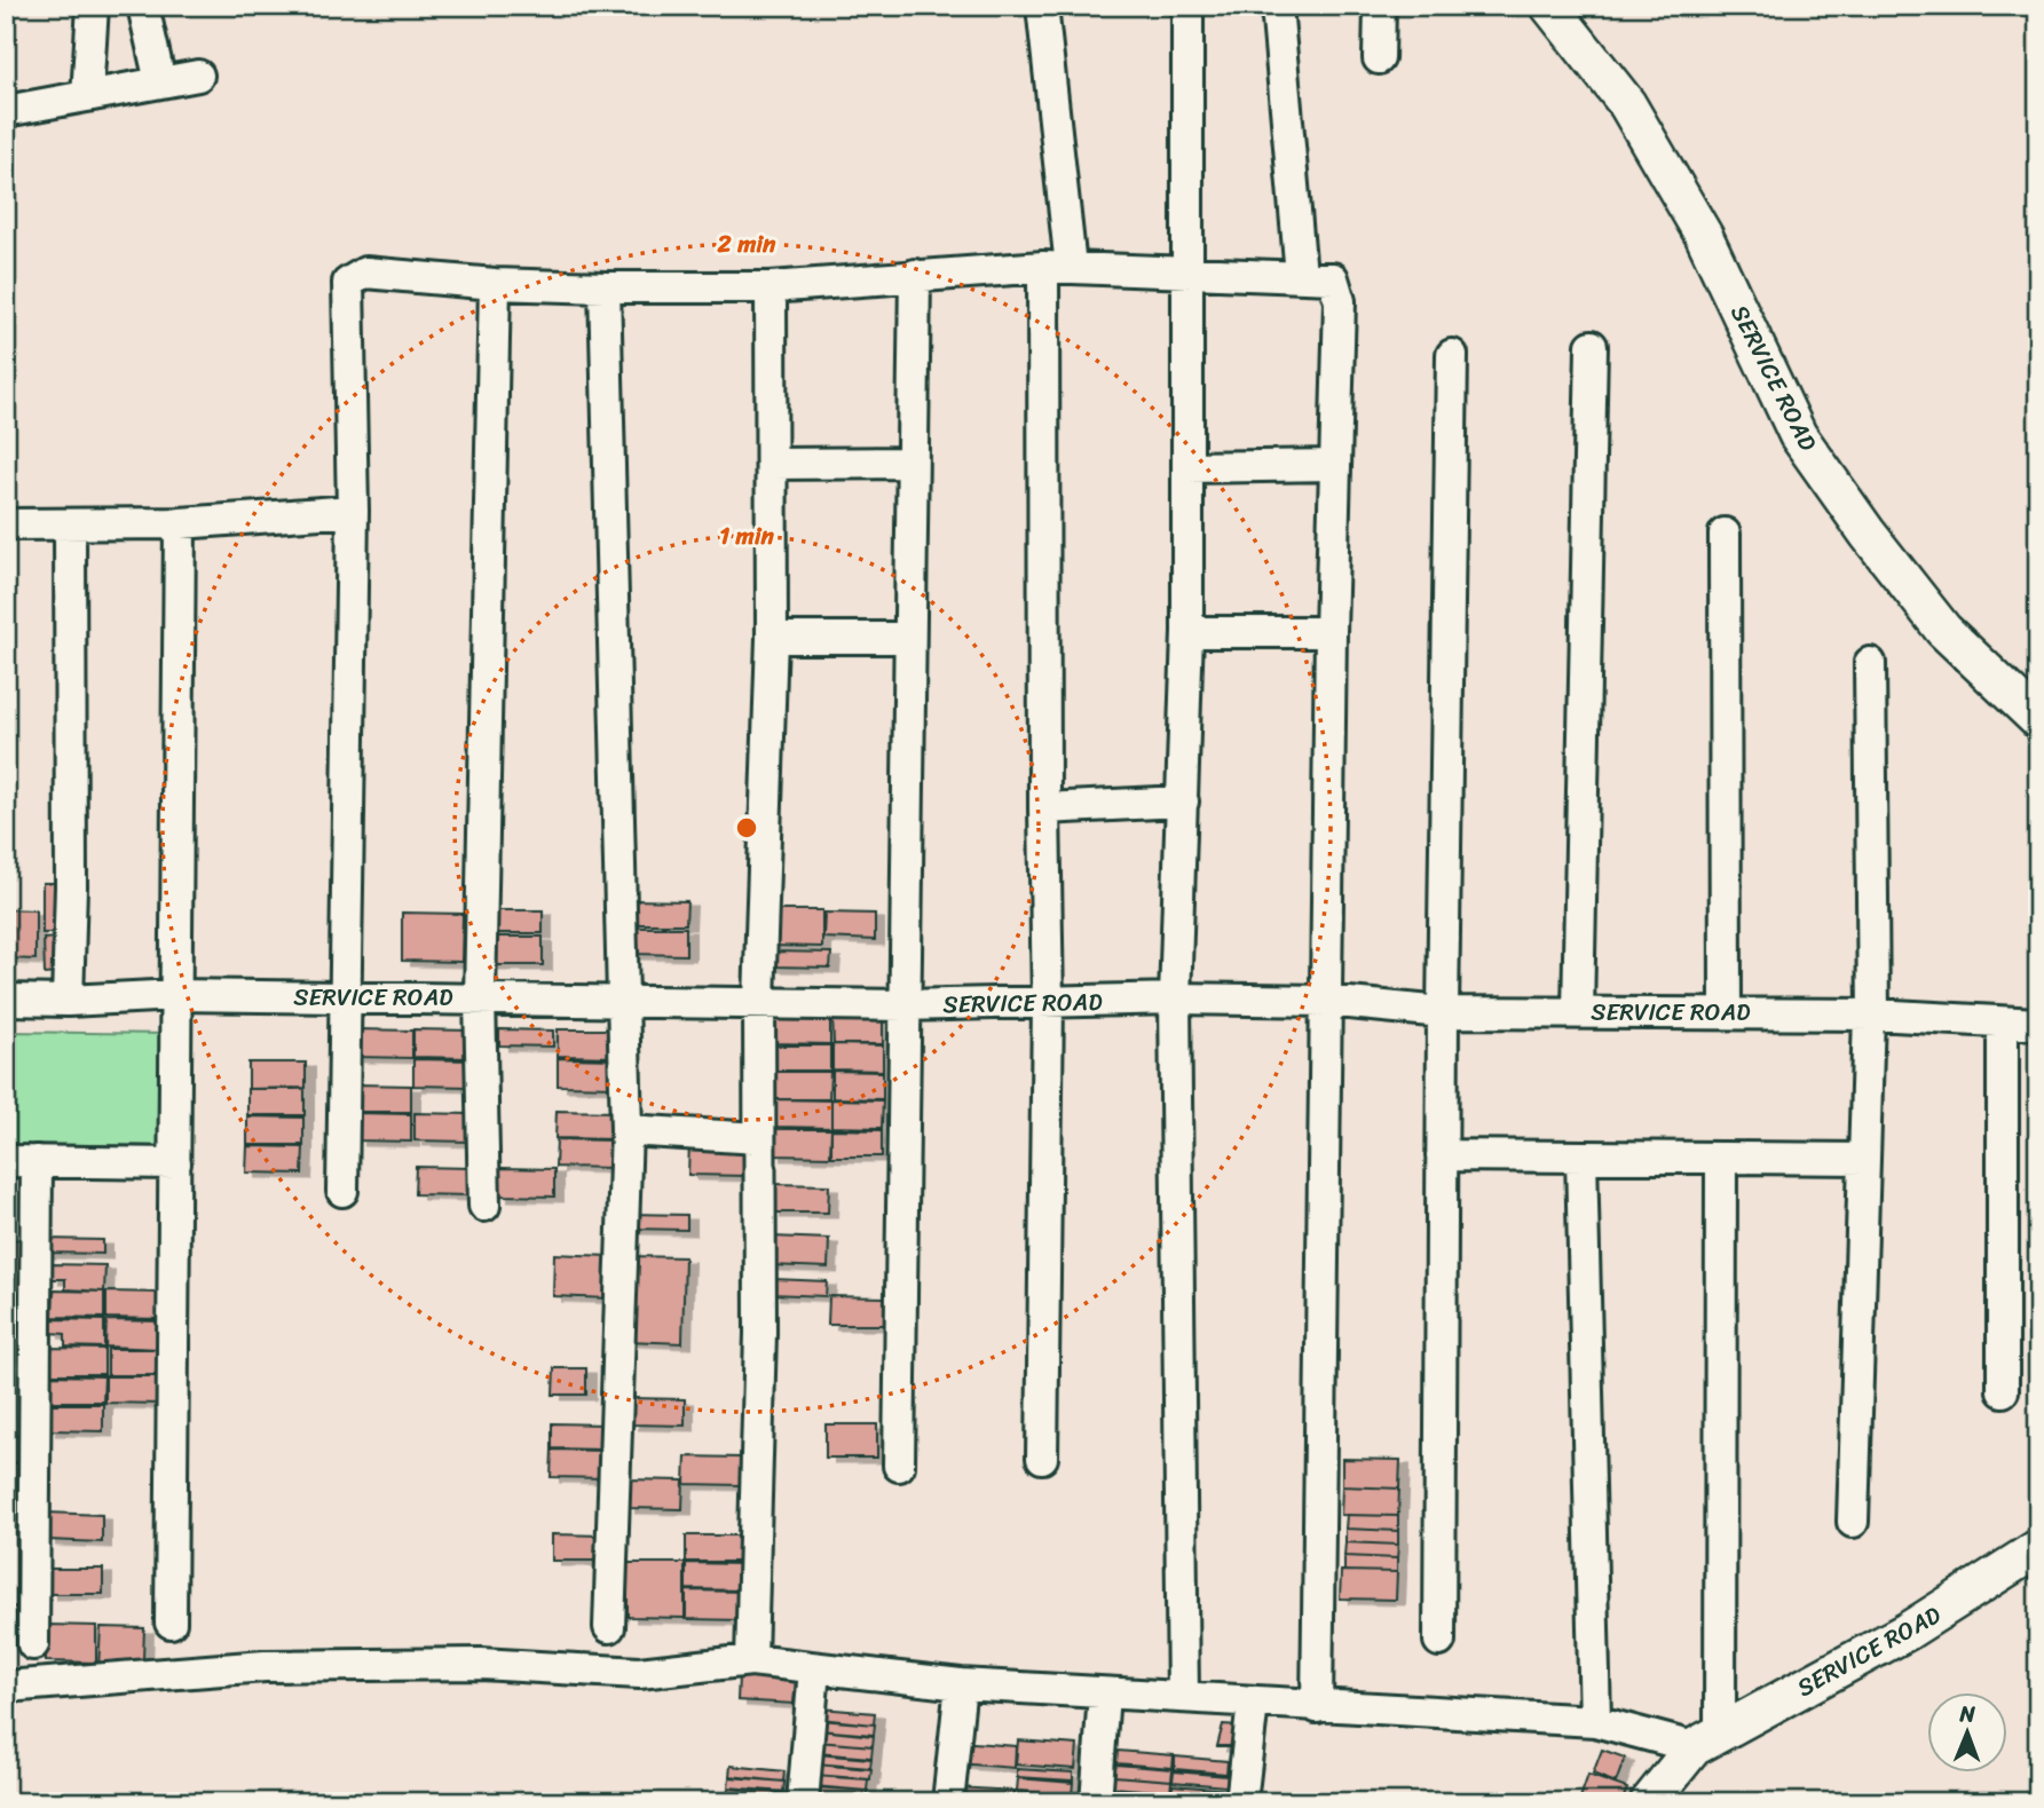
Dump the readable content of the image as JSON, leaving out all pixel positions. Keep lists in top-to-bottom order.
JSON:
{
  "streets": {
    "street": ["SERVICE ROAD"]
  },
  "north": "top",
  "rings": ["2 min", "1 min"]
}
